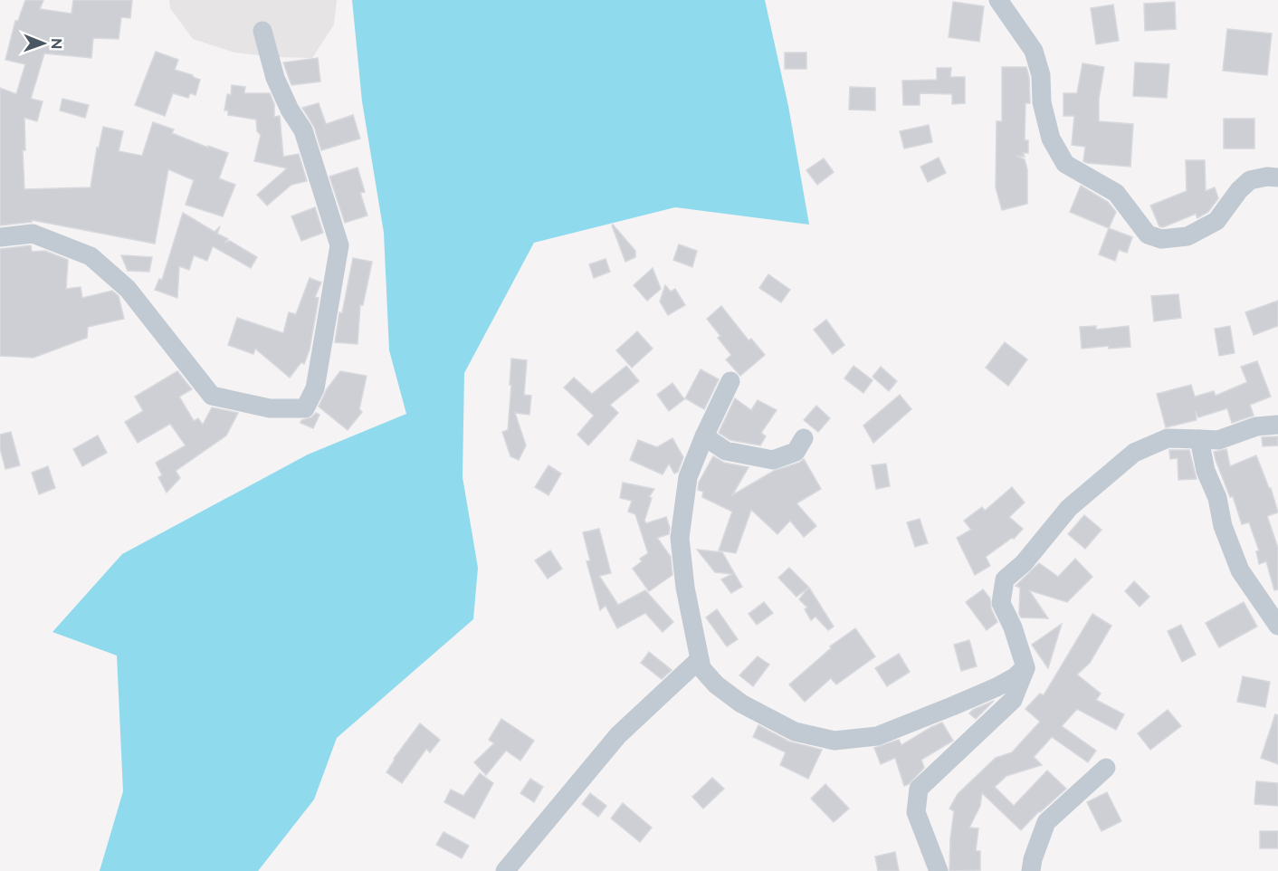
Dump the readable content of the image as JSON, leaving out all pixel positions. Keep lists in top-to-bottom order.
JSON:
{
  "north": "right"
}
